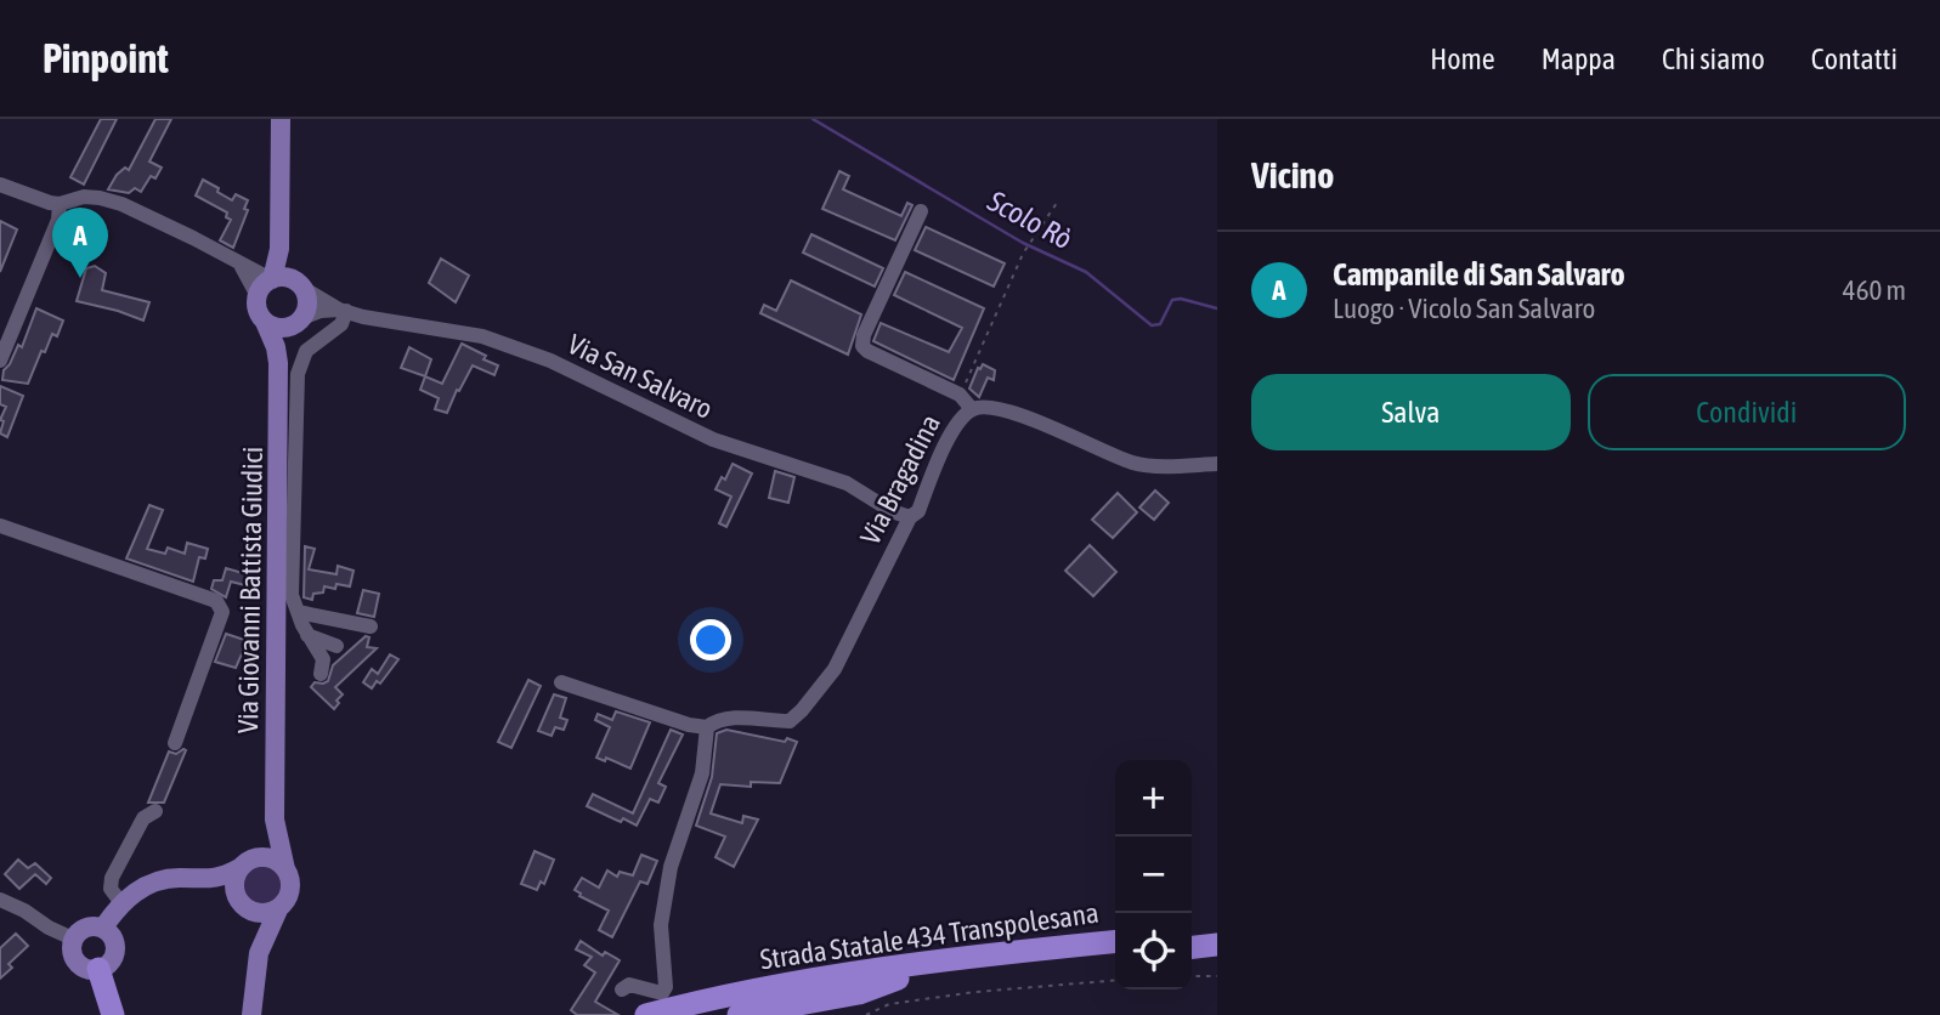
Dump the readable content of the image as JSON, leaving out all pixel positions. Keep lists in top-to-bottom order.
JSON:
{
  "streets": {
    "highway": ["Strada Statale 434 Transpolesana"],
    "main road": ["Via Giovanni Battista Giudici"],
    "street": ["Via San Salvaro", "Via Bragadina"]
  },
  "crossings": [
    ["Via San Salvaro", "Via Bragadina"],
    ["Via San Salvaro", "Via Giovanni Battista Giudici"]
  ],
  "water": ["Scolo Rò"],
  "page": {
    "header": "Pinpoint",
    "nav": [
      "Home",
      "Mappa",
      "Chi siamo",
      "Contatti"
    ],
    "heading": "Vicino",
    "pins": "A",
    "list": [
      {
        "mark": "A",
        "name": "Campanile di San Salvaro",
        "note": "Luogo · Vicolo San Salvaro",
        "value": "460 m"
      }
    ],
    "buttons": ["Salva", "Condividi"],
    "map_buttons": ["+", "−"]
  }
}
